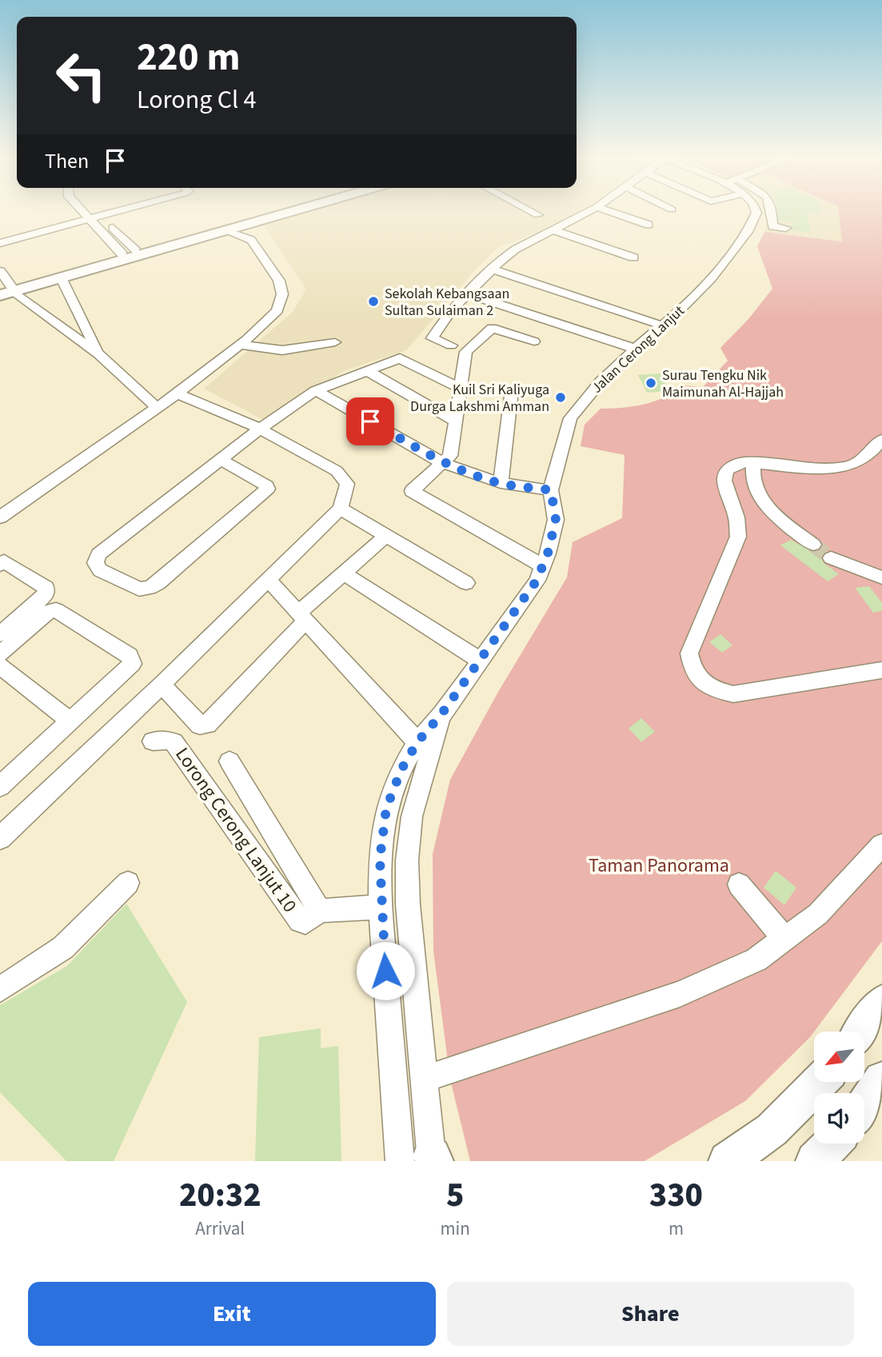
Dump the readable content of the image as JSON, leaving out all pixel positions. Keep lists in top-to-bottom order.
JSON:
{
  "streets": {
    "street": ["Jalan Cerong Lanjut", "Lorong Cerong Lanjut 10"]
  },
  "crossings": [
    ["Jalan Cerong Lanjut", "Lorong Cerong Lanjut 10"]
  ],
  "parks": ["Taman Panorama"],
  "places": ["Sekolah Kebangsaan Sultan Sulaiman 2", "Surau Tengku Nik Maimunah Al-Hajjah", "Kuil Sri Kaliyuga Durga Lakshmi Amman"],
  "north": "bottom left",
  "page": {
    "turn": ["220 m", "Lorong Cl 4"],
    "then": "Then",
    "eta": [
      "20:32",
      "Arrival",
      "5",
      "min",
      "330",
      "m"
    ],
    "buttons": ["Exit", "Share"]
  }
}
